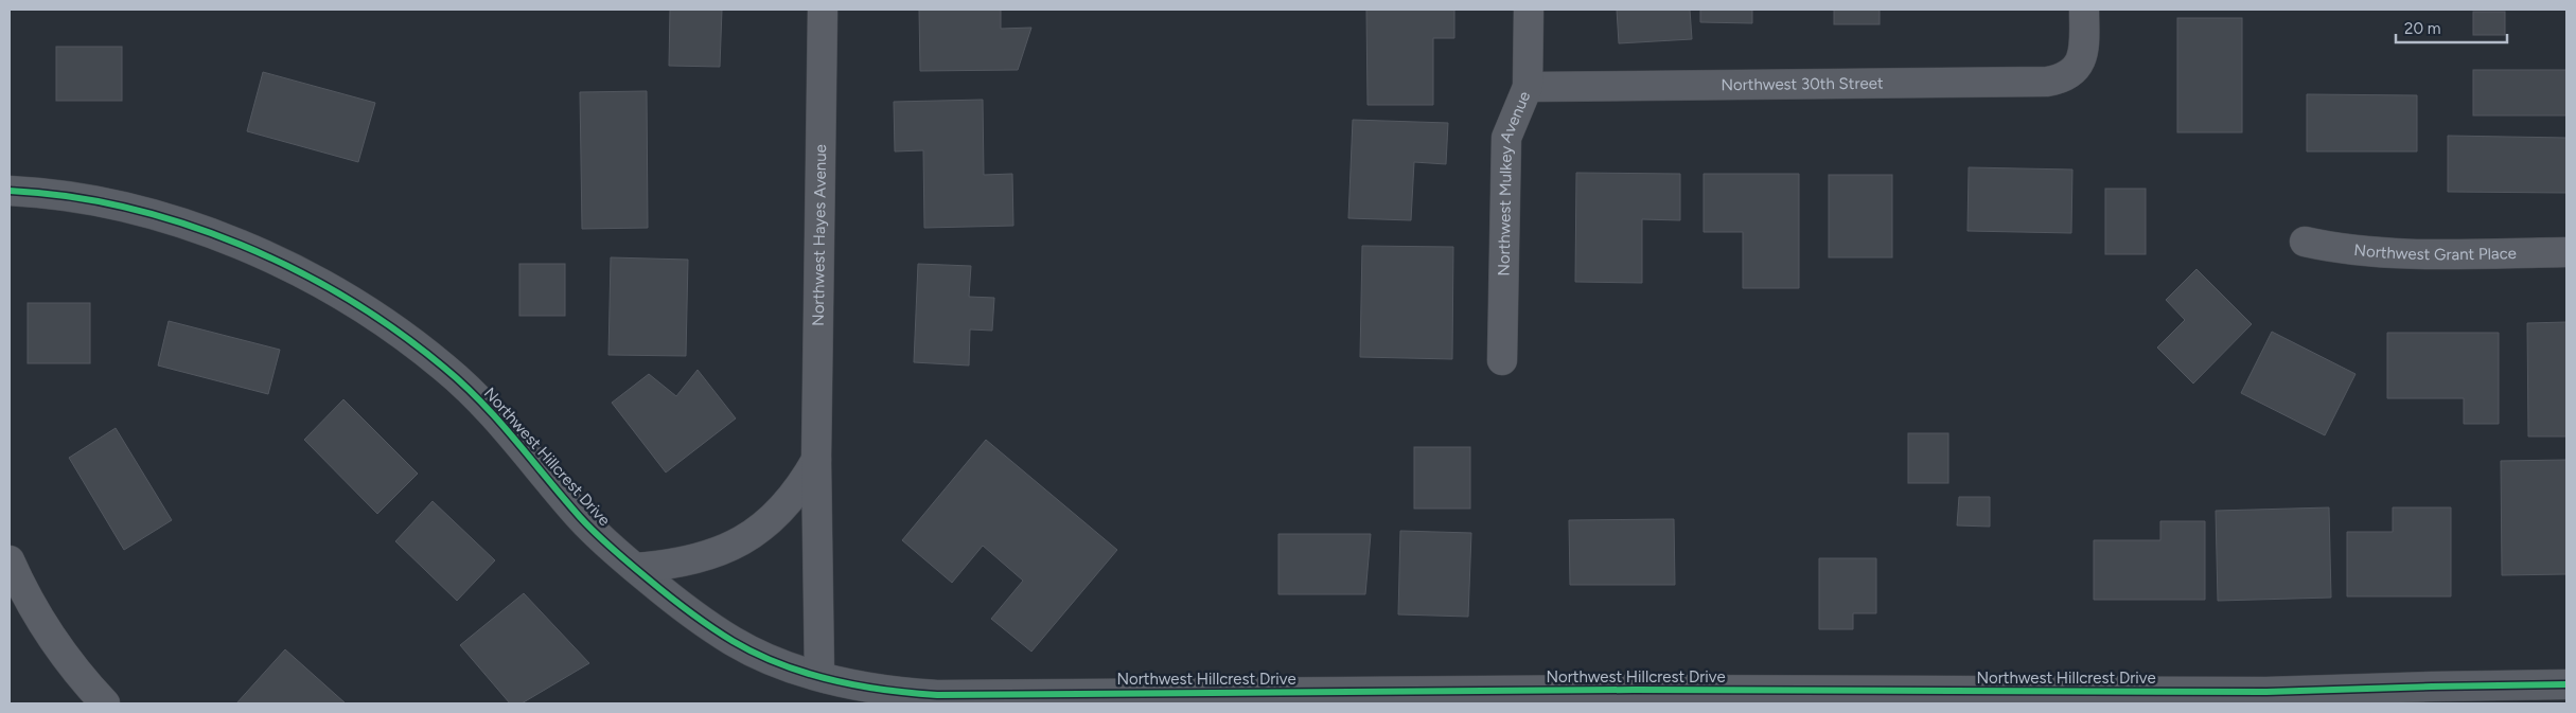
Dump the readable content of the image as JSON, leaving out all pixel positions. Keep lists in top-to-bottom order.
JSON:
{
  "streets": {
    "street": [
      "Northwest 30th Street",
      "Northwest Mulkey Avenue",
      "Northwest Hayes Avenue",
      "Northwest Grant Place",
      "Northwest Hillcrest Drive"
    ]
  },
  "crossings": [
    ["Northwest 30th Street", "Northwest Mulkey Avenue"],
    ["Northwest Hayes Avenue", "Northwest Hillcrest Drive"]
  ],
  "scale_bar": "20 m"
}
